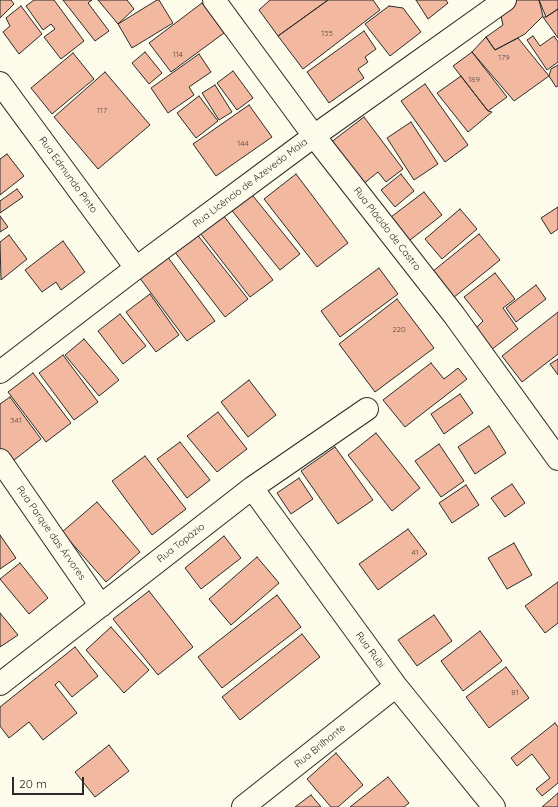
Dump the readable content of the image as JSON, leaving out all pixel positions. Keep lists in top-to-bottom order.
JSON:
{
  "streets": {
    "street": [
      "Rua Edmundo Pinto",
      "Rua Licêncio de Azevedo Maia",
      "Rua Plácido de Castro",
      "Rua Parque das Árvores",
      "Rua Topázio",
      "Rua Rubi",
      "Rua Brilhante"
    ]
  },
  "crossings": [
    ["Rua Edmundo Pinto", "Rua Licêncio de Azevedo Maia"],
    ["Rua Licêncio de Azevedo Maia", "Rua Plácido de Castro"],
    ["Rua Parque das Árvores", "Rua Topázio"],
    ["Rua Topázio", "Rua Rubi"],
    ["Rua Rubi", "Rua Brilhante"]
  ],
  "house_numbers": [
    "135",
    "114",
    "179",
    "189",
    "117",
    "144",
    "220",
    "341",
    "41",
    "81"
  ],
  "scale_bar": "20 m"
}
